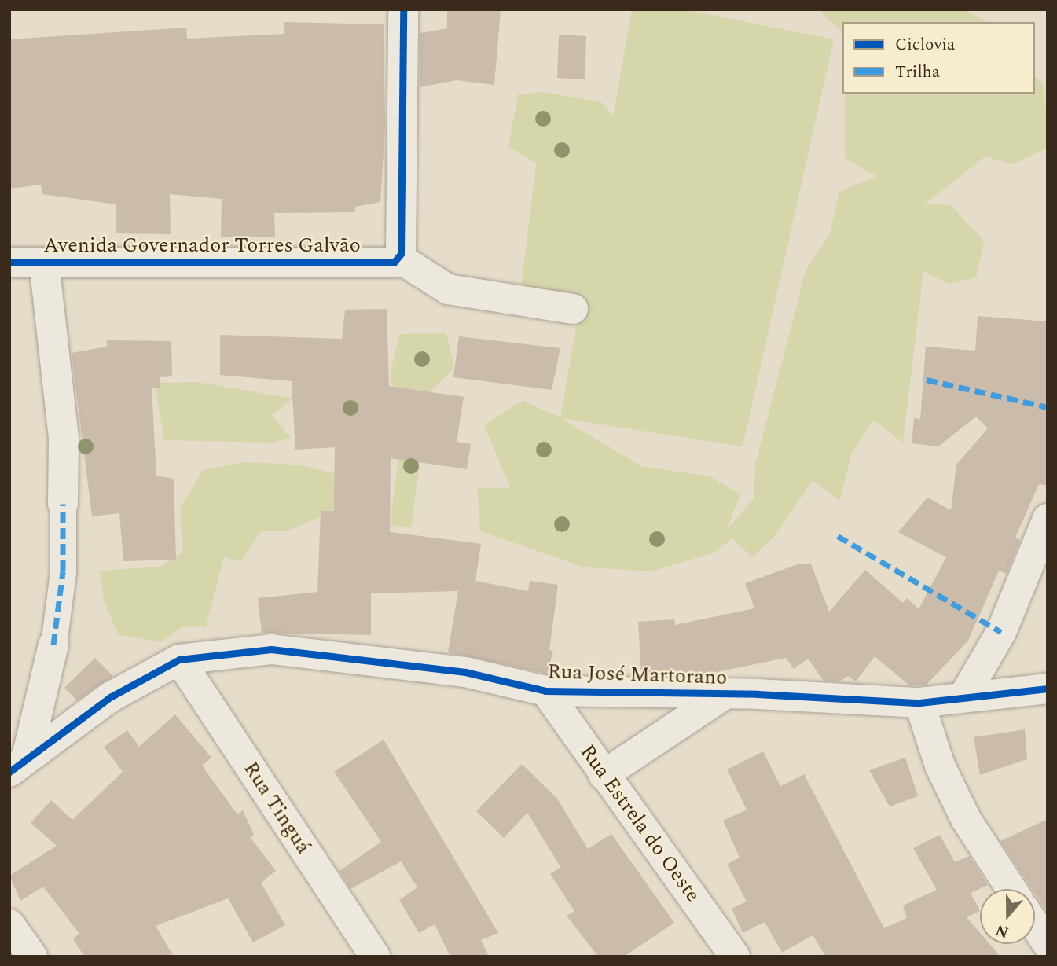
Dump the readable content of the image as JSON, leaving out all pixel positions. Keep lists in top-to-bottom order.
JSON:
{
  "streets": {
    "street": [
      "Avenida Governador Torres Galvão",
      "Rua José Martorano",
      "Rua Tinguá",
      "Rua Estrela do Oeste"
    ]
  },
  "crossings": [
    ["Rua José Martorano", "Rua Tinguá"],
    ["Rua José Martorano", "Rua Estrela do Oeste"]
  ],
  "legend": ["Ciclovia", "Trilha"],
  "north": "bottom"
}
